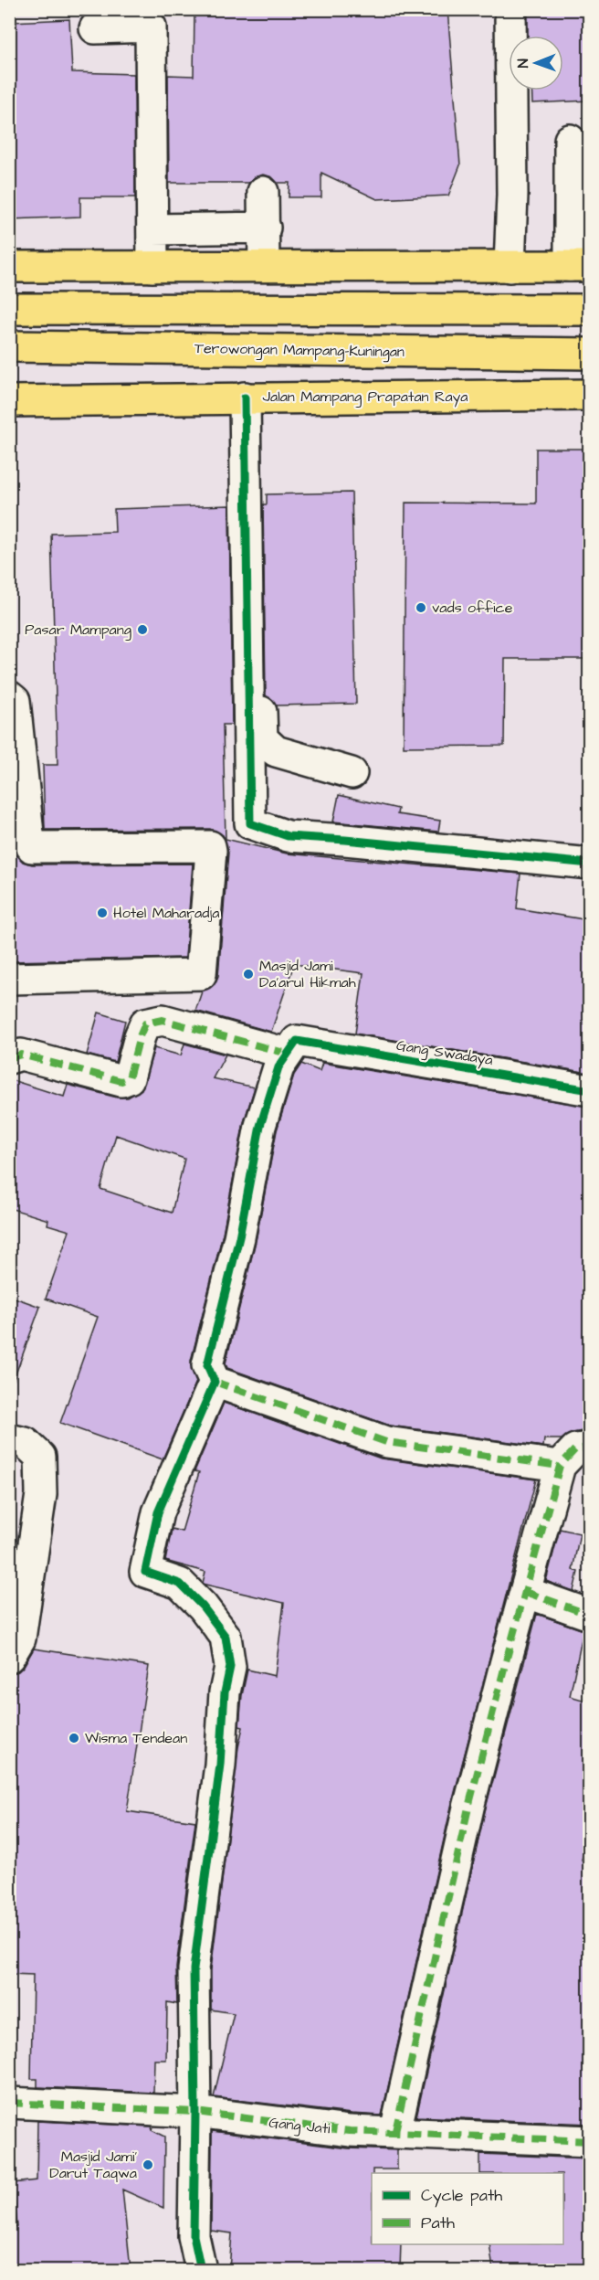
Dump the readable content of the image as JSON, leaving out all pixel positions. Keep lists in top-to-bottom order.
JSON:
{
  "streets": {
    "main road": ["Terowongan Mampang-Kuningan", "Jalan Mampang Prapatan Raya"],
    "street": ["Gang Swadaya", "Gang Jati"]
  },
  "places": [
    "vads office",
    "Pasar Mampang",
    "Hotel Maharadja",
    "Masjid Jami Da'arul Hikmah",
    "Wisma Tendean",
    "Masjid Jami' Darut Taqwa"
  ],
  "legend": ["Cycle path", "Path"],
  "north": "left"
}
